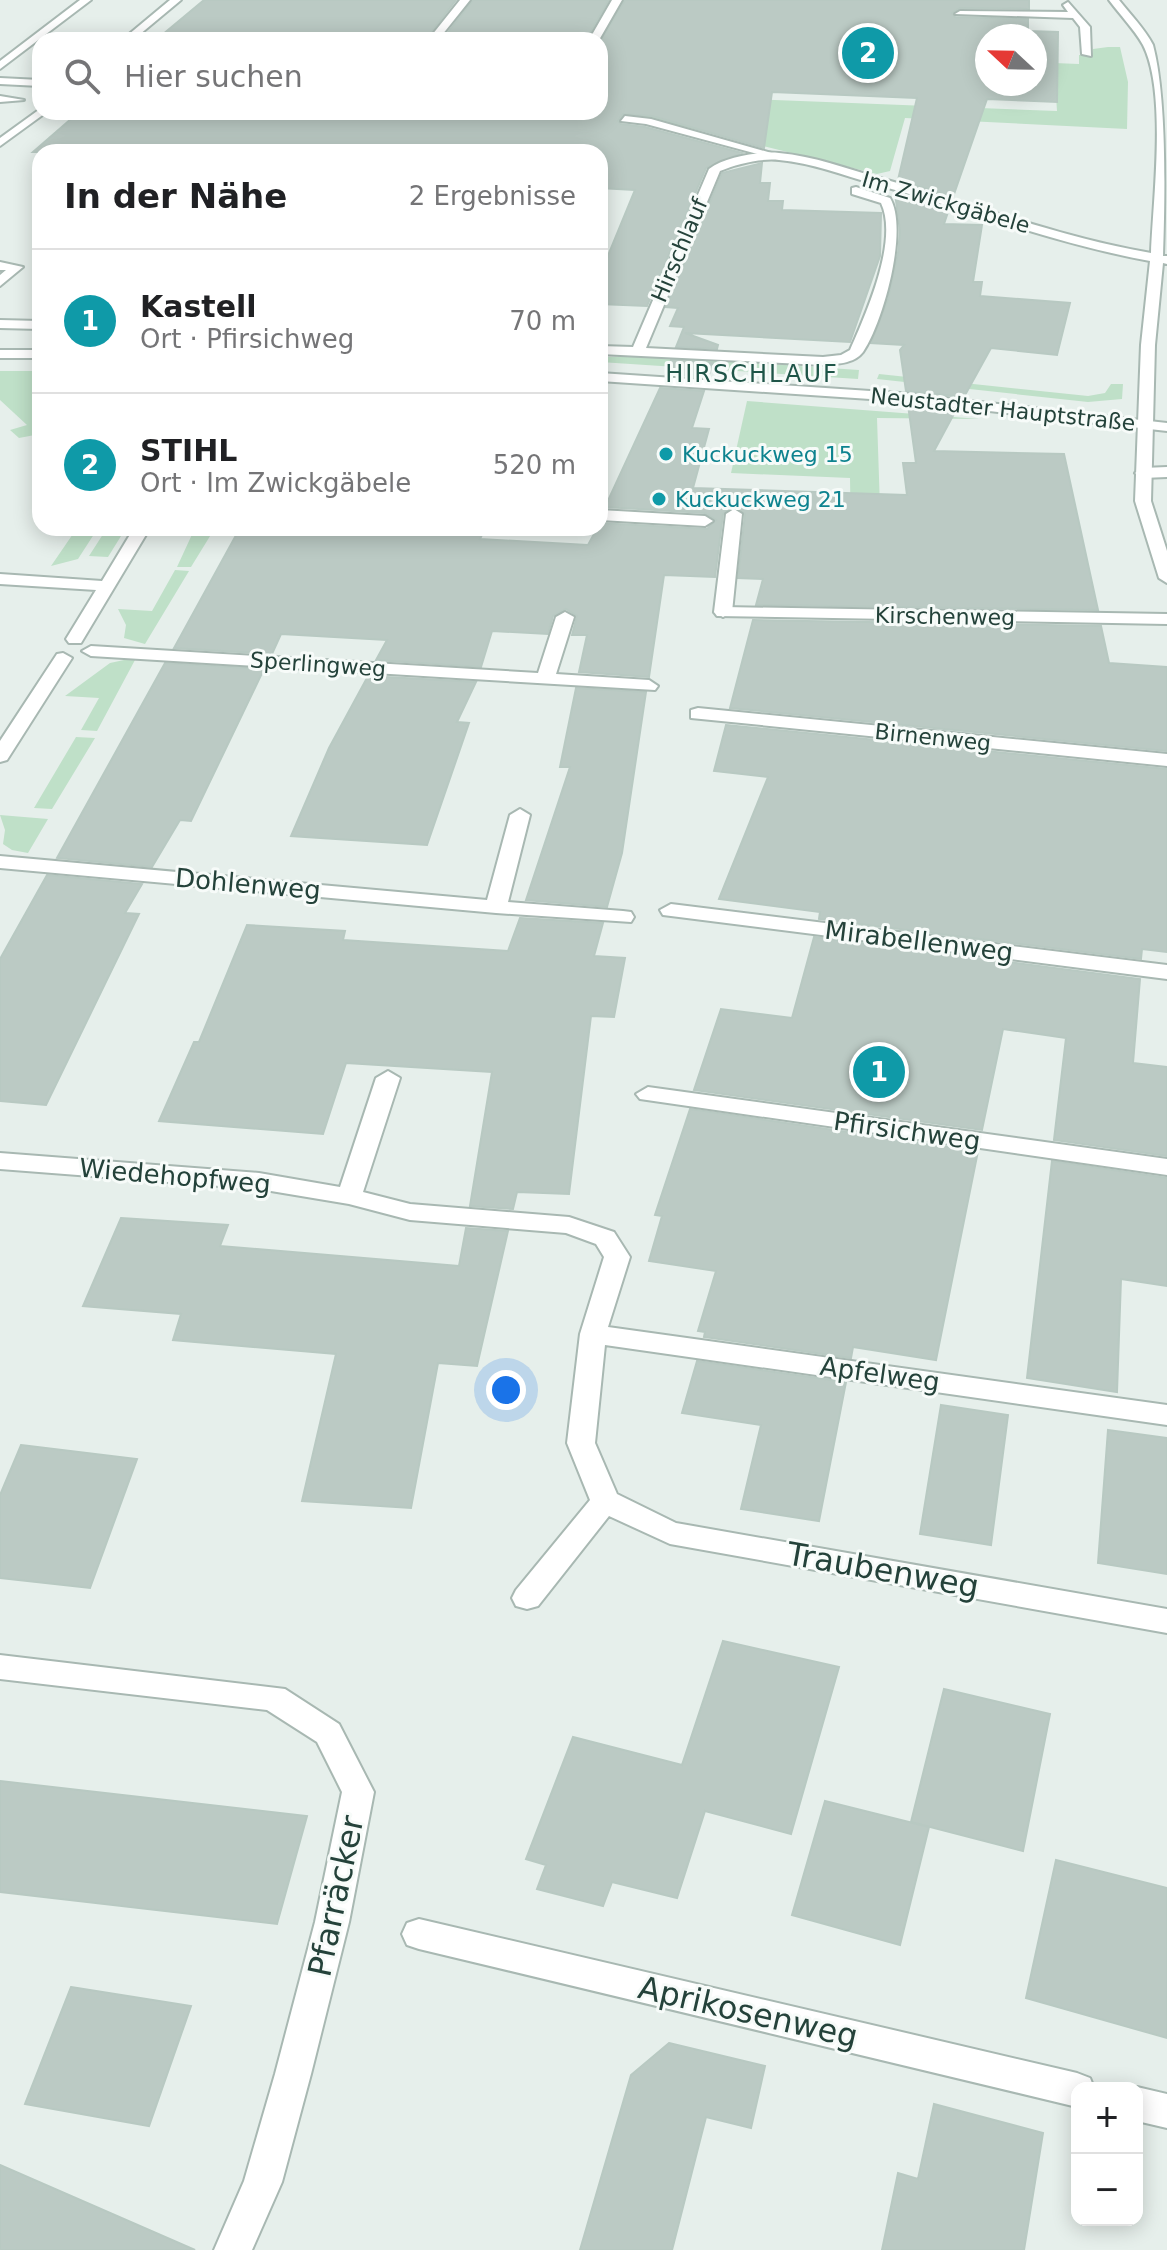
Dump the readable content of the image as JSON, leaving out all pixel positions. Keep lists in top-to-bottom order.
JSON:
{
  "streets": {
    "street": [
      "Im Zwickgäbele",
      "Hirschlauf",
      "Neustadter Hauptstraße",
      "Kirschenweg",
      "Sperlingweg",
      "Birnenweg",
      "Dohlenweg",
      "Mirabellenweg",
      "Pfirsichweg",
      "Wiedehopfweg",
      "Apfelweg",
      "Traubenweg",
      "Pfarräcker",
      "Aprikosenweg"
    ]
  },
  "crossings": [
    ["Im Zwickgäbele", "Hirschlauf"],
    ["Wiedehopfweg", "Apfelweg"]
  ],
  "districts": ["HIRSCHLAUF"],
  "places": ["Kuckuckweg 15", "Kuckuckweg 21"],
  "north": "left",
  "page": {
    "pins": ["2", "1"],
    "search": "Hier suchen",
    "heading": ["In der Nähe", "2 Ergebnisse"],
    "list": [
      {
        "mark": "1",
        "name": "Kastell",
        "note": "Ort · Pfirsichweg",
        "value": "70 m"
      },
      {
        "mark": "2",
        "name": "STIHL",
        "note": "Ort · Im Zwickgäbele",
        "value": "520 m"
      }
    ],
    "map_buttons": ["+", "−"]
  }
}
